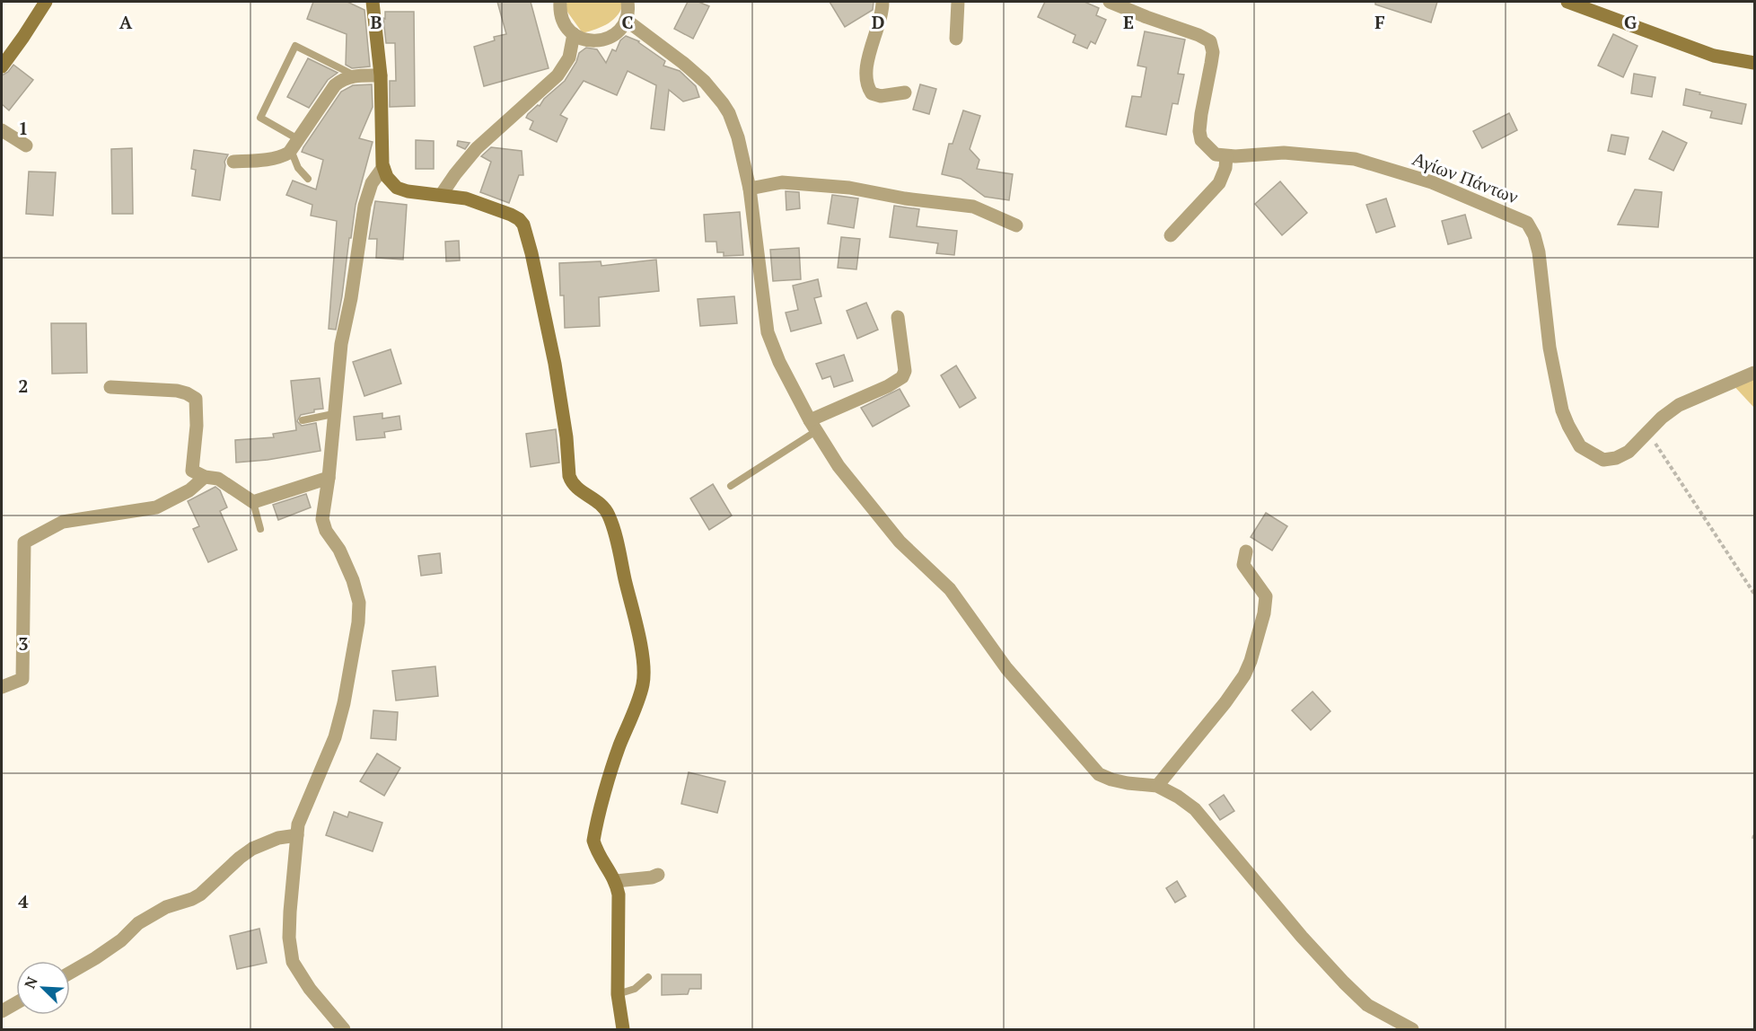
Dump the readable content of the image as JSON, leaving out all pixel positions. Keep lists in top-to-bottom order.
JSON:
{
  "streets": {
    "street": ["Αγίων Πάντων"]
  },
  "north": "top left",
  "grid": {
    "columns": [
      "A",
      "B",
      "C",
      "D",
      "E",
      "F",
      "G"
    ],
    "rows": [
      "1",
      "2",
      "3",
      "4"
    ]
  }
}
